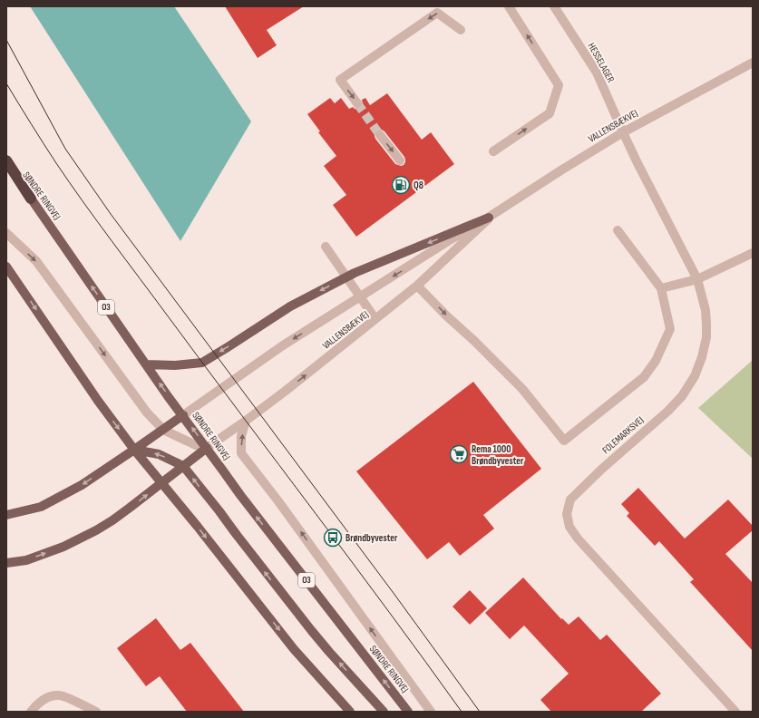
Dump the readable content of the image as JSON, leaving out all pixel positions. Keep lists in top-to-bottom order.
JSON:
{
  "streets": {
    "main road": ["SØNDRE RINGVEJ", "O3"],
    "street": ["HESSELAGER", "VALLENSBÆKVEJ", "FOLEMARKSVEJ"]
  },
  "crossings": [
    ["HESSELAGER", "VALLENSBÆKVEJ"],
    ["HESSELAGER", "FOLEMARKSVEJ"],
    ["VALLENSBÆKVEJ", "SØNDRE RINGVEJ"],
    ["VALLENSBÆKVEJ", "FOLEMARKSVEJ"]
  ],
  "places": {
    "fuel station": ["Q8"],
    "supermarket": ["Rema 1000 Brøndbyvester"],
    "bus stop": ["Brøndbyvester"]
  }
}
